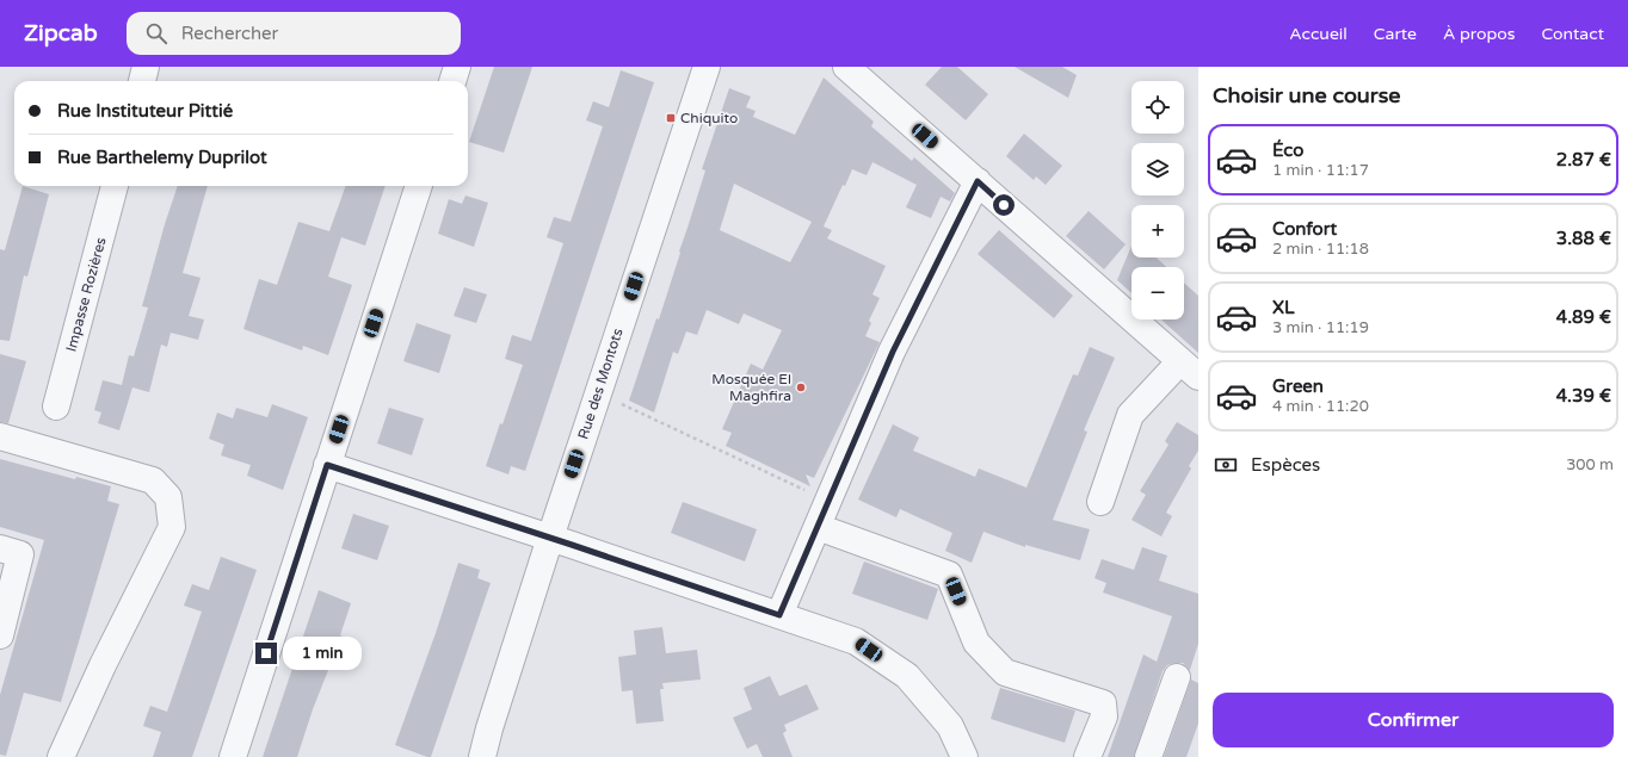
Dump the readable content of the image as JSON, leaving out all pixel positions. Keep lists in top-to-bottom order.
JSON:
{
  "streets": {
    "street": ["Impasse Rozières", "Rue des Montots"]
  },
  "places": {
    "transit": ["Chiquito"],
    "other": ["Mosquée El Maghfira"]
  },
  "page": {
    "header": "Zipcab",
    "search": "Rechercher",
    "nav": [
      "Accueil",
      "Carte",
      "À propos",
      "Contact"
    ],
    "heading": "Choisir une course",
    "map_buttons": ["+", "−"],
    "banner": ["Rue Instituteur Pittié", "Rue Barthelemy Duprilot"],
    "list": [
      {
        "name": "Éco",
        "note": "1 min · 11:17",
        "value": "2.87 €"
      },
      {
        "name": "Confort",
        "note": "2 min · 11:18",
        "value": "3.88 €"
      },
      {
        "name": "XL",
        "note": "3 min · 11:19",
        "value": "4.89 €"
      },
      {
        "name": "Green",
        "note": "4 min · 11:20",
        "value": "4.39 €"
      }
    ],
    "pay": ["Espèces", "300 m"],
    "bubble": "1 min",
    "buttons": "Confirmer"
  }
}
